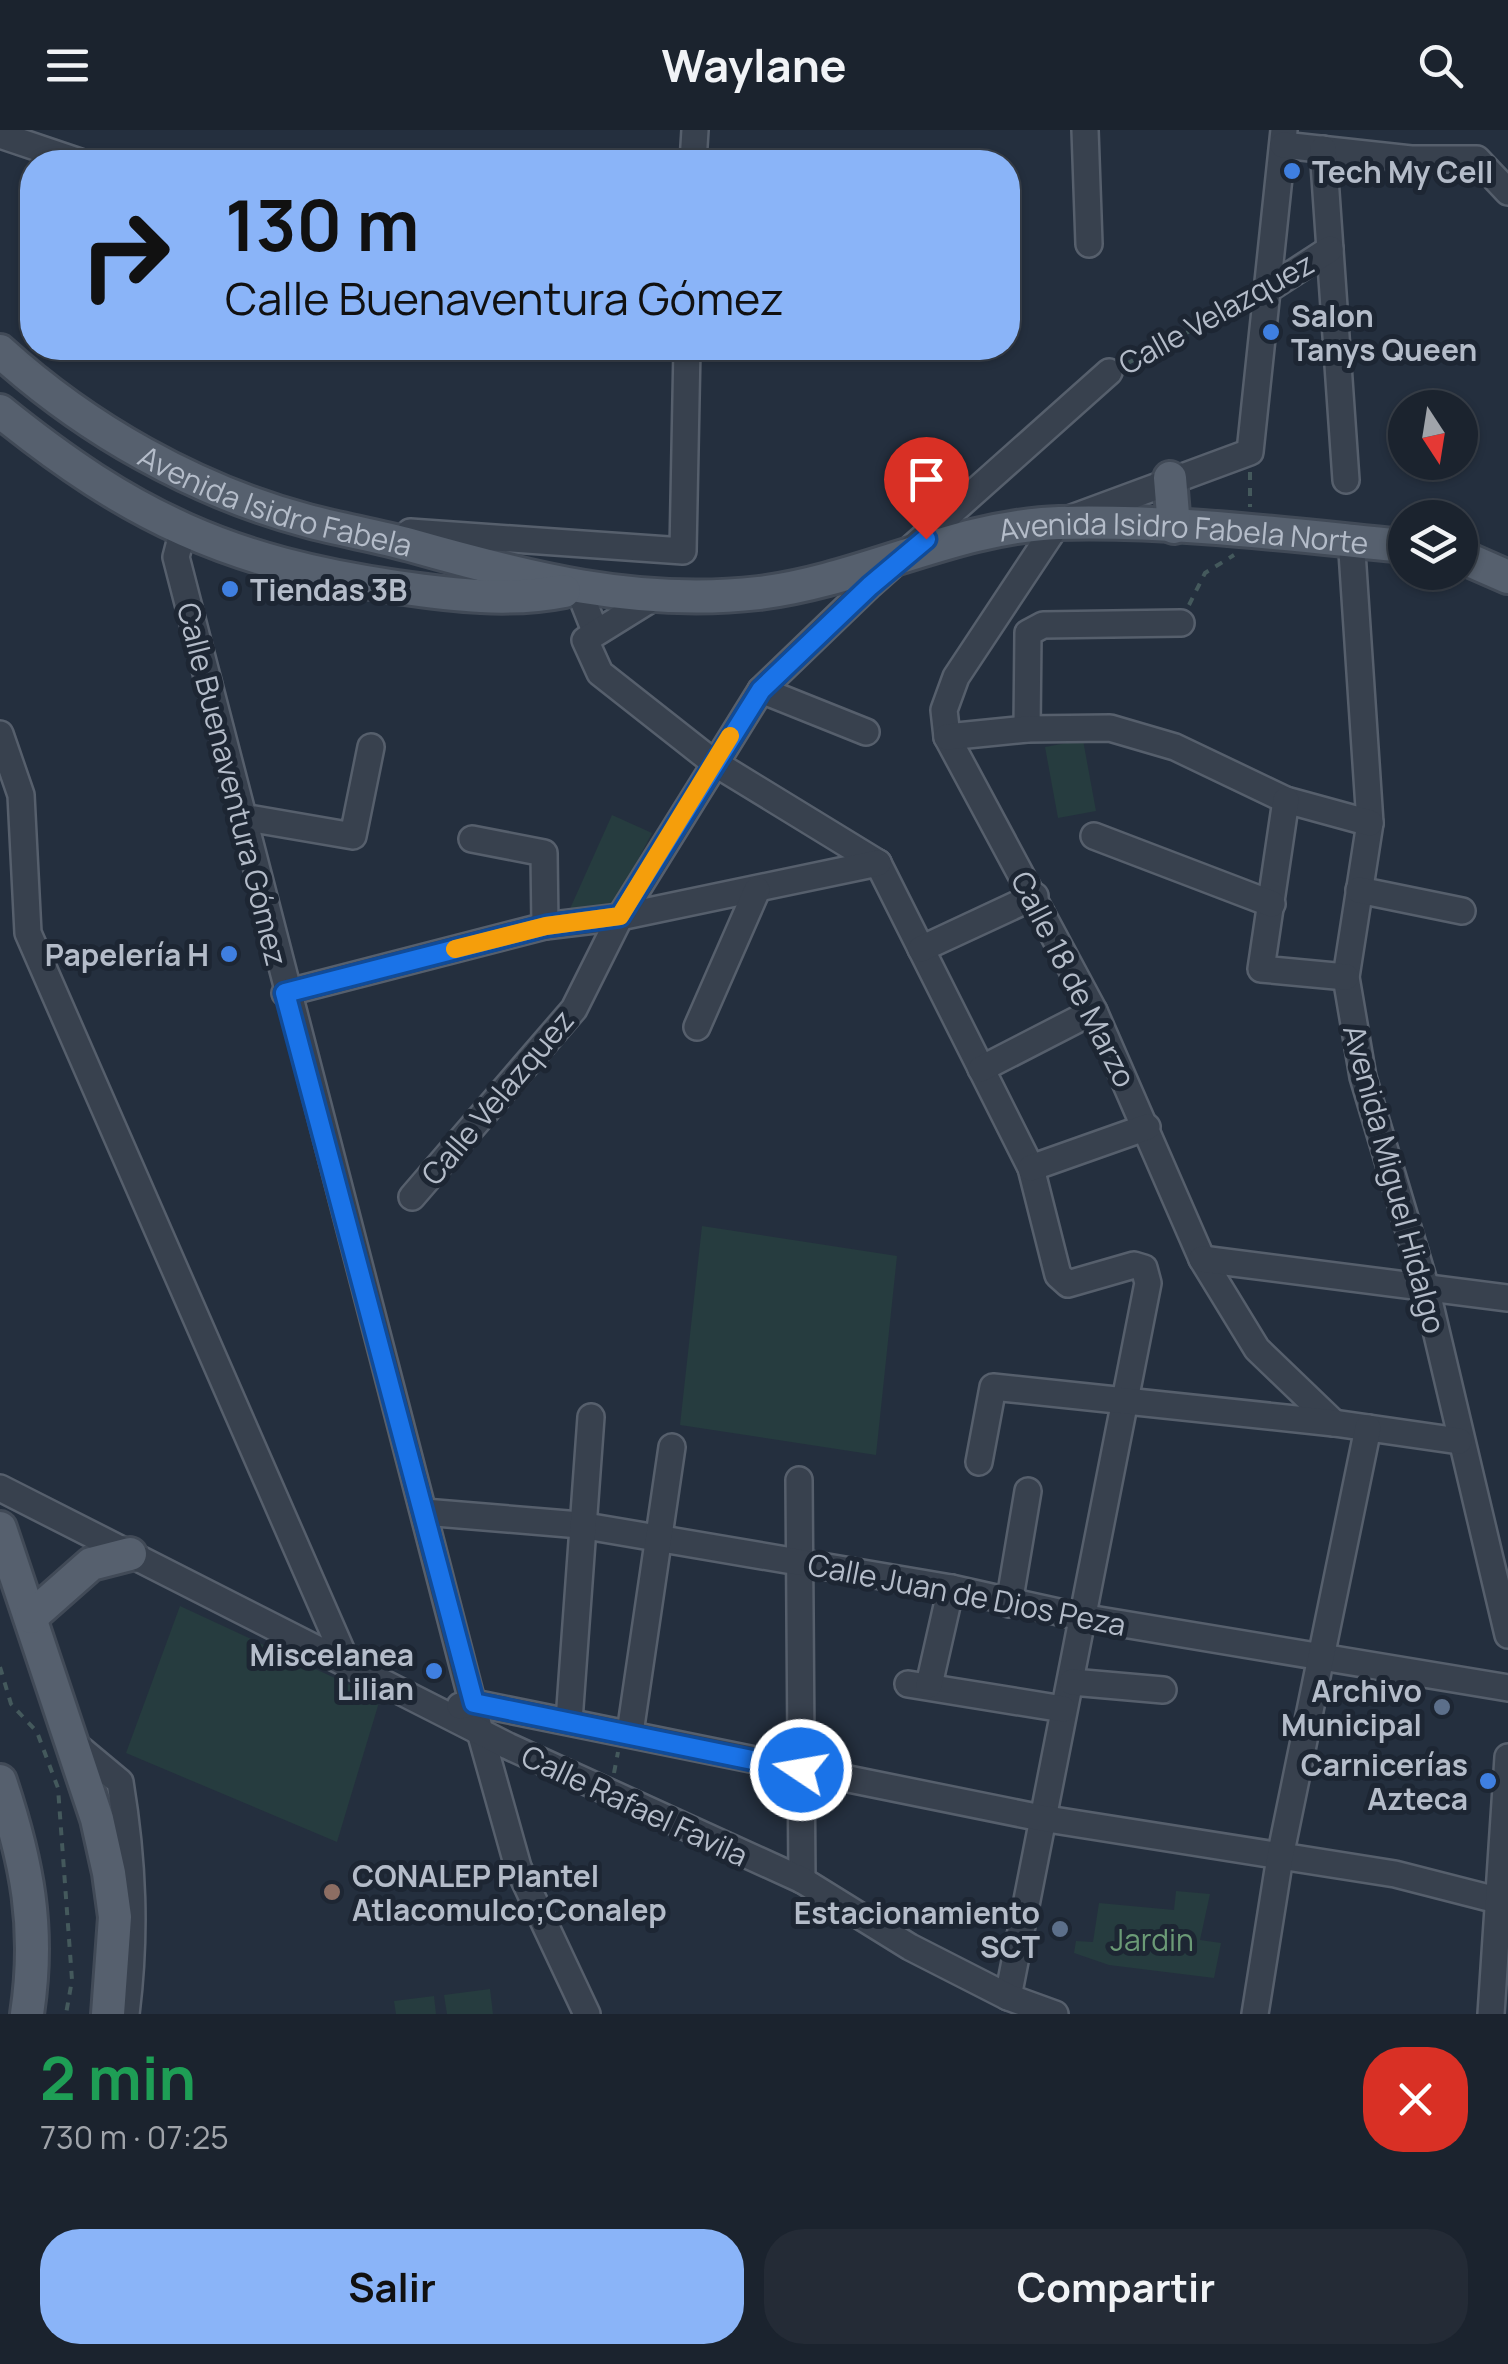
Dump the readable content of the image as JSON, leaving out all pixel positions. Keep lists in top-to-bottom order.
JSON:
{
  "streets": {
    "main road": ["Avenida Isidro Fabela", "Avenida Isidro Fabela Norte"],
    "street": [
      "Calle Velazquez",
      "Calle Buenaventura Gómez",
      "Calle 18 de Marzo",
      "Avenida Miguel Hidalgo",
      "Calle Juan de Dios Peza",
      "Calle Rafael Favila"
    ]
  },
  "crossings": [
    ["Calle Velazquez", "Avenida Isidro Fabela"],
    ["Calle Velazquez", "Avenida Isidro Fabela Norte"],
    ["Avenida Isidro Fabela", "Avenida Isidro Fabela Norte"],
    ["Avenida Isidro Fabela", "Calle Buenaventura Gómez"],
    ["Avenida Isidro Fabela Norte", "Avenida Miguel Hidalgo"],
    ["Calle Buenaventura Gómez", "Calle Juan de Dios Peza"],
    ["Calle Buenaventura Gómez", "Calle Rafael Favila"]
  ],
  "parks": ["Jardin"],
  "places": [
    "Tech My Cell",
    "Salon Tanys Queen",
    "Tiendas 3B",
    "Papelería H",
    "Miscelanea Lilian",
    "Archivo Municipal",
    "Carnicerías Azteca",
    "CONALEP Plantel Atlacomulco;Conalep",
    "Estacionamiento SCT"
  ],
  "north": "bottom",
  "page": {
    "header": "Waylane",
    "turn": ["130 m", "Calle Buenaventura Gómez"],
    "heading": ["2 min", "730 m · 07:25"],
    "buttons": ["Salir", "Compartir"]
  }
}
